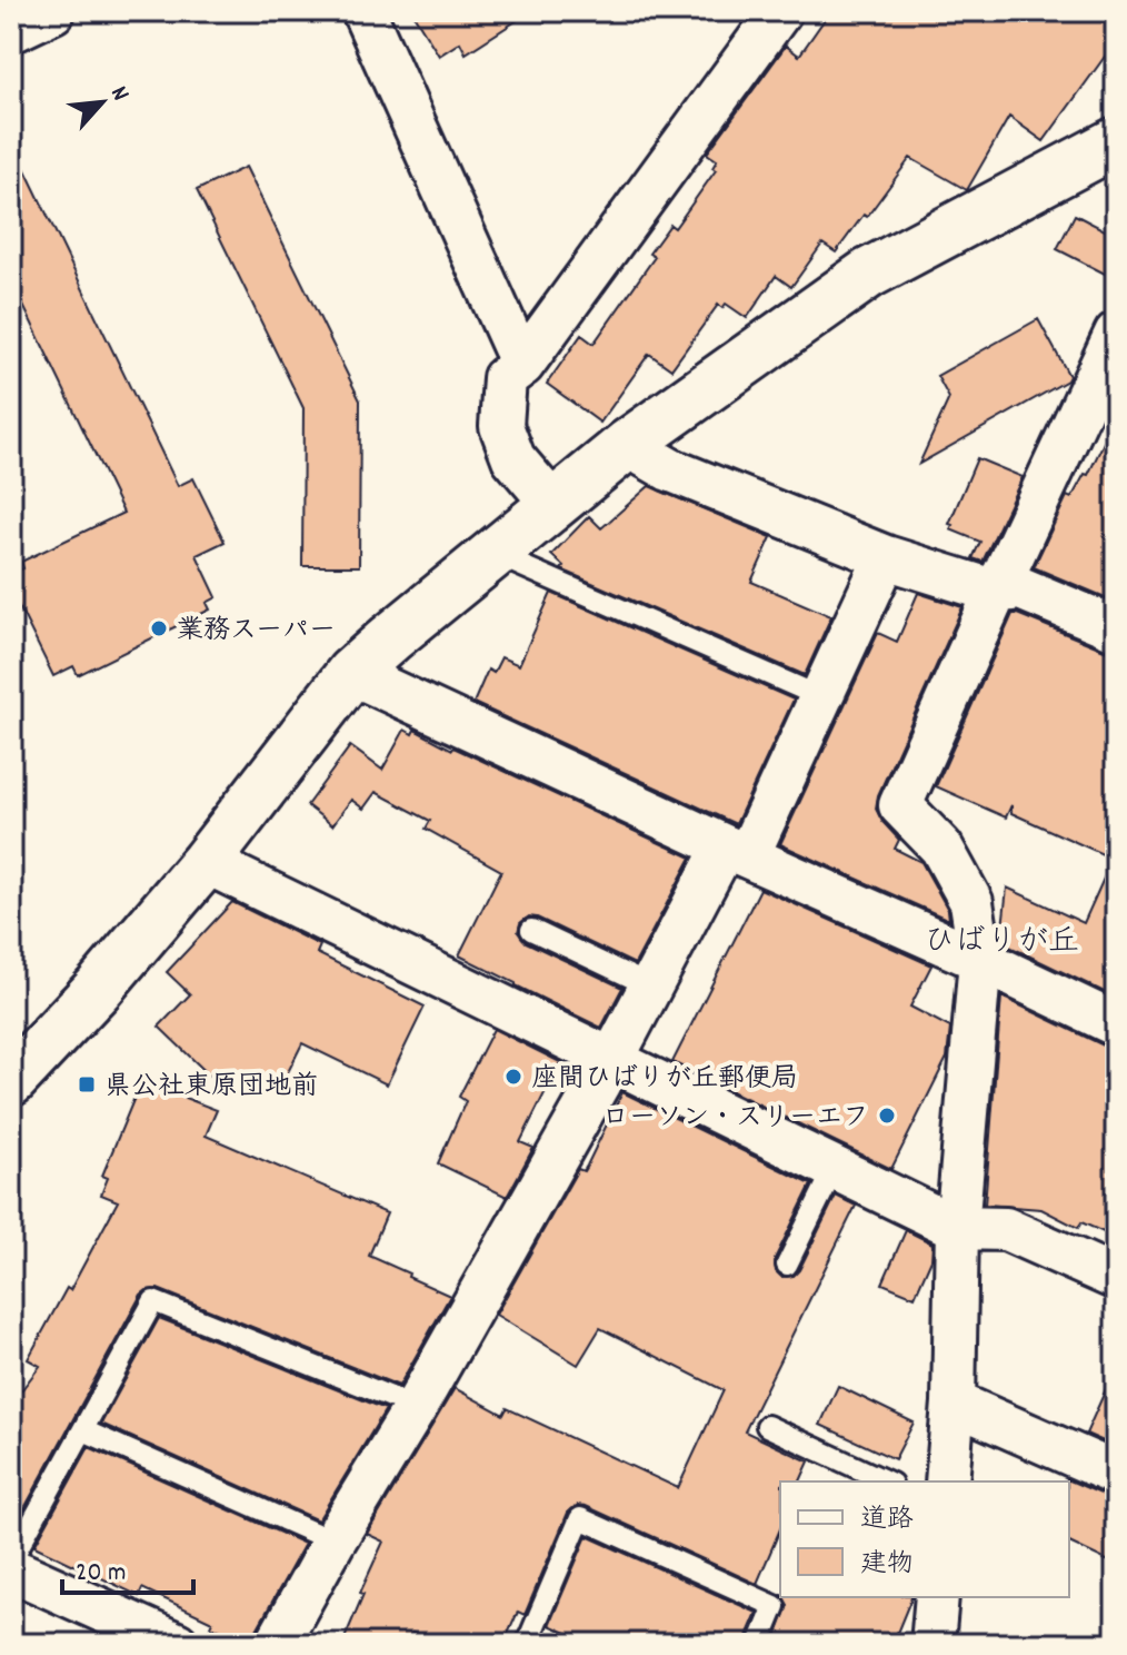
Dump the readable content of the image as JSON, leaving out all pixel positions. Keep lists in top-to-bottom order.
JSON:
{
  "districts": ["ひばりが丘"],
  "places": {
    "other": ["業務スーパー", "座間ひばりが丘郵便局", "ローソン・スリーエフ"],
    "transit": ["県公社東原団地前"]
  },
  "legend": ["道路", "建物"],
  "scale_bar": "20 m",
  "north": "top right"
}
